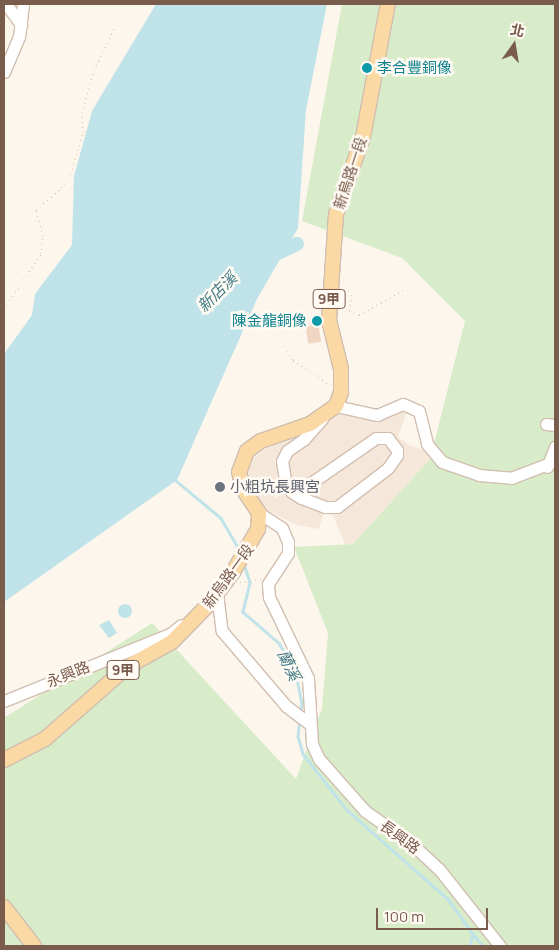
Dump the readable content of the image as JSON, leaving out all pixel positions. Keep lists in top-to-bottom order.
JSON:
{
  "streets": {
    "main road": ["新烏路一段", "9甲"],
    "street": ["永興路", "長興路"]
  },
  "crossings": [
    ["新烏路一段", "永興路"],
    ["新烏路一段", "長興路"]
  ],
  "water": ["新店溪", "蘭溪"],
  "places": ["李合豐銅像", "陳金龍銅像", "小粗坑長興宮"],
  "scale_bar": "100 m",
  "north": "top"
}
